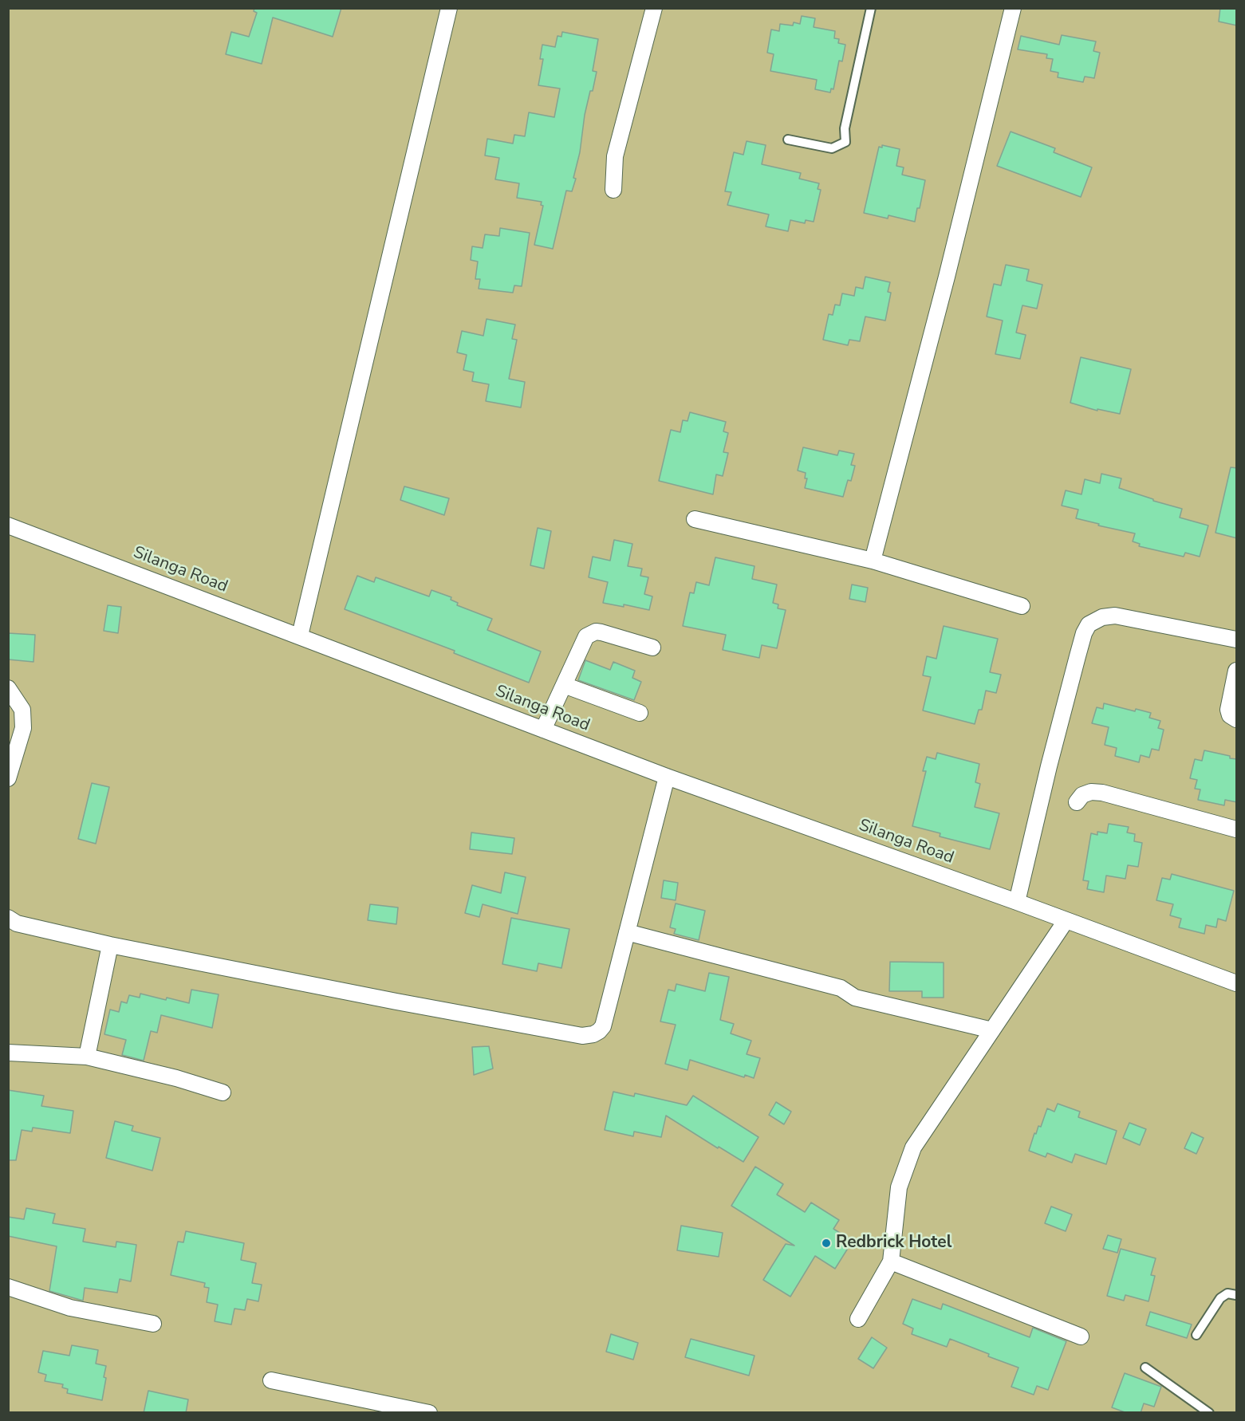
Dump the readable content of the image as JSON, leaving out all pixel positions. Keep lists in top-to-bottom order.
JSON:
{
  "streets": {
    "street": ["Silanga Road"]
  },
  "places": ["Redbrick Hotel"]
}
